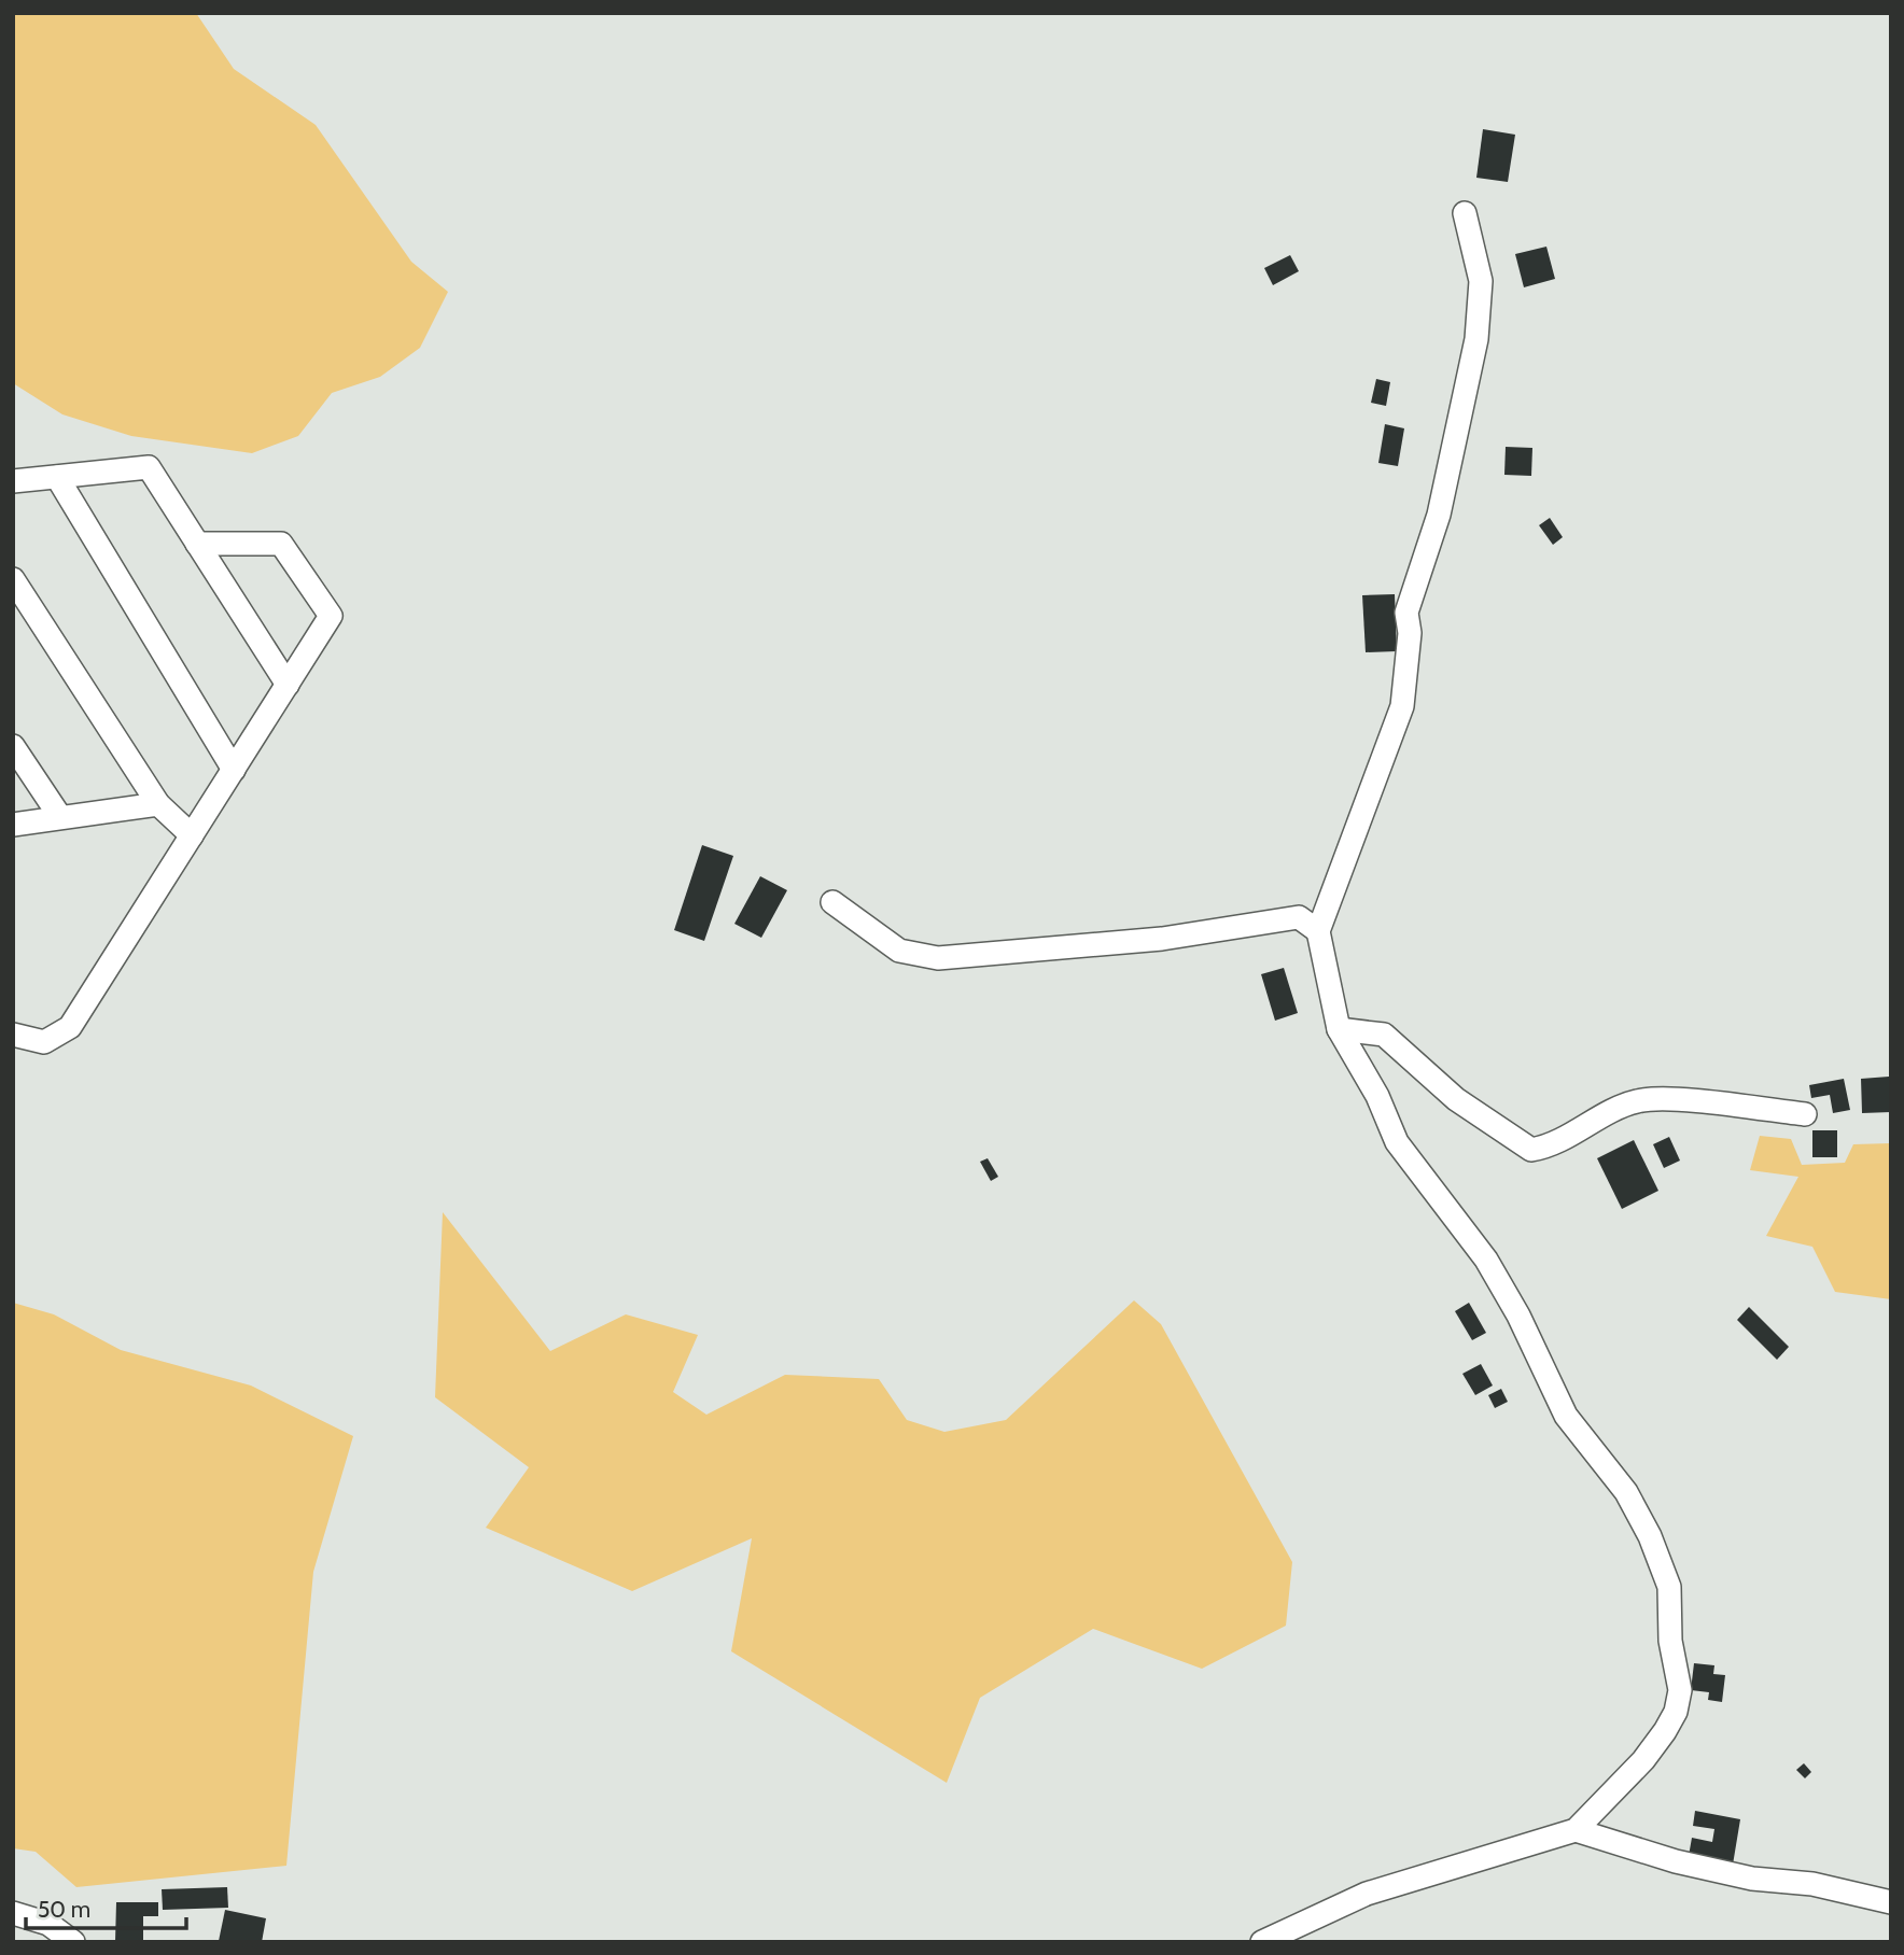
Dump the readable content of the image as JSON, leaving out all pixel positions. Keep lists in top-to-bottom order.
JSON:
{
  "scale_bar": "50 m"
}
